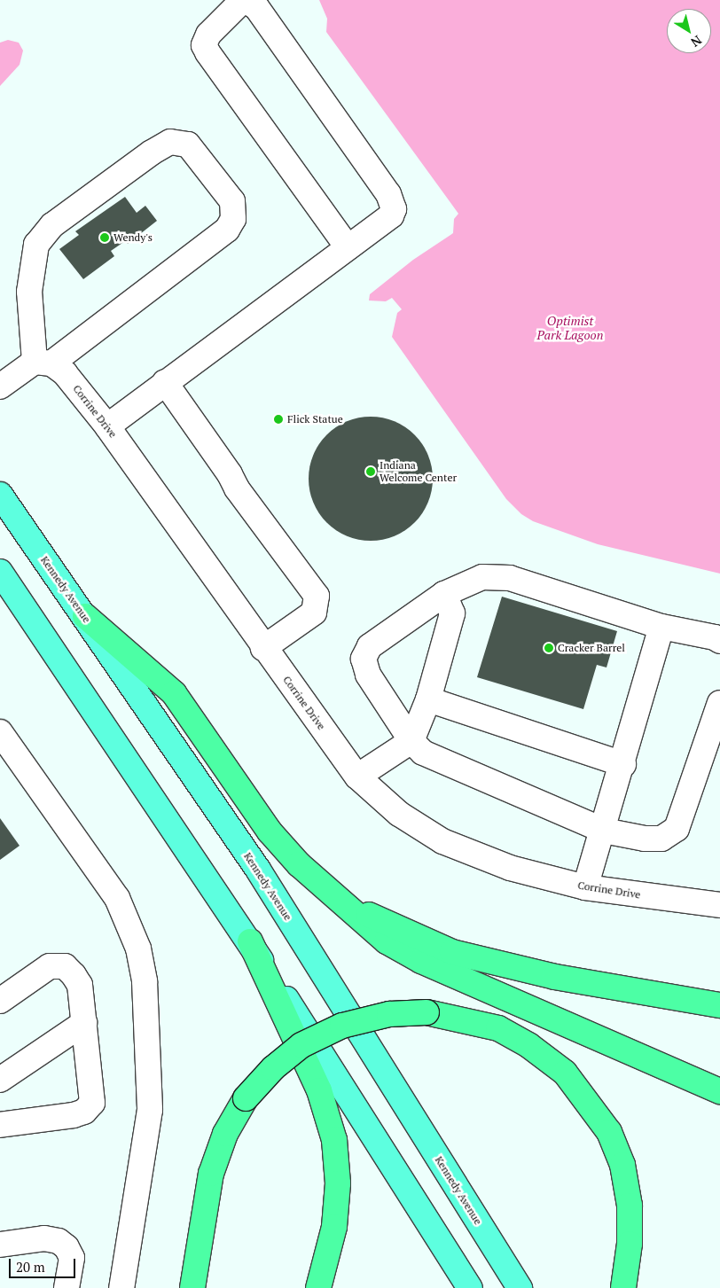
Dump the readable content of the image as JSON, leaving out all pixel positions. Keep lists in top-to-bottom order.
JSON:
{
  "streets": {
    "main road": ["Kennedy Avenue"],
    "street": ["Corrine Drive"]
  },
  "water": ["Optimist Park Lagoon"],
  "places": [
    "Wendy's",
    "Flick Statue",
    "Indiana Welcome Center",
    "Cracker Barrel"
  ],
  "scale_bar": "20 m",
  "north": "bottom right"
}
